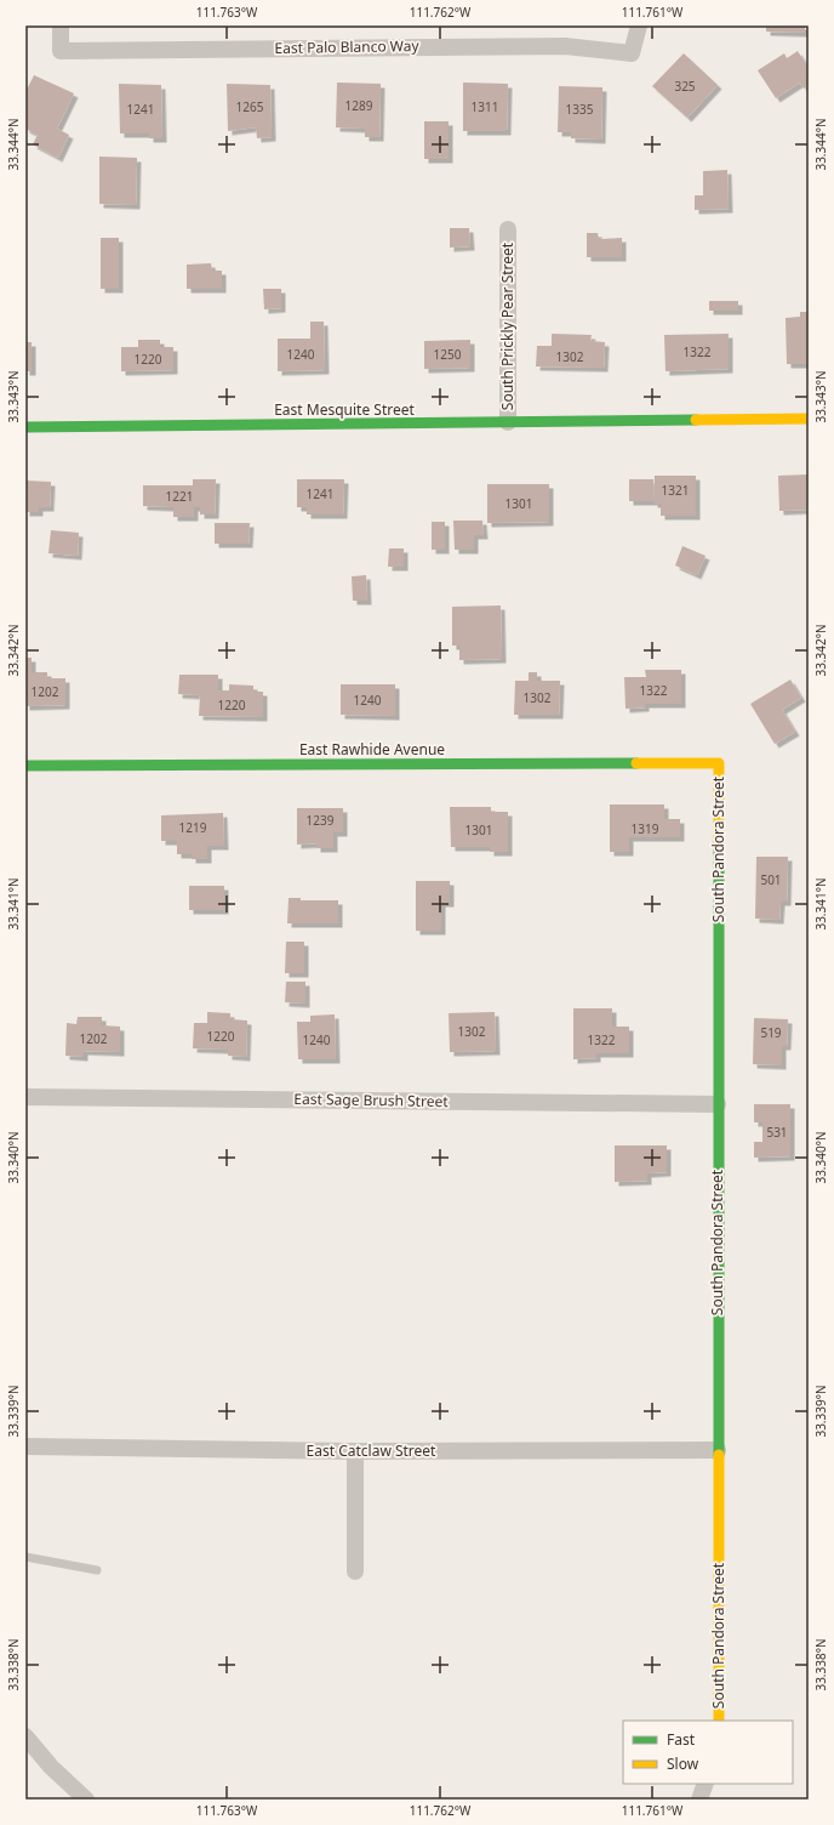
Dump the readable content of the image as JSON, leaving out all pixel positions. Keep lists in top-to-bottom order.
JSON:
{
  "streets": {
    "street": [
      "East Palo Blanco Way",
      "South Prickly Pear Street",
      "East Mesquite Street",
      "East Rawhide Avenue",
      "South Pandora Street",
      "East Sage Brush Street",
      "East Catclaw Street"
    ]
  },
  "crossings": [
    ["South Prickly Pear Street", "East Mesquite Street"],
    ["East Rawhide Avenue", "South Pandora Street"],
    ["South Pandora Street", "East Sage Brush Street"],
    ["South Pandora Street", "East Catclaw Street"]
  ],
  "house_numbers": [
    "325",
    "1289",
    "1265",
    "1311",
    "1241",
    "1335",
    "1322",
    "1240",
    "1250",
    "1302",
    "1220",
    "1321",
    "1241",
    "1221",
    "1301",
    "1322",
    "1202",
    "1302",
    "1240",
    "1220",
    "1239",
    "1219",
    "1319",
    "1301",
    "501",
    "1302",
    "519",
    "1220",
    "1202",
    "1240",
    "1322",
    "531"
  ],
  "legend": ["Fast", "Slow"],
  "coordinates": [
    "111.763°W",
    "111.762°W",
    "111.761°W",
    "33.344°N",
    "33.343°N",
    "33.342°N",
    "33.341°N",
    "33.340°N",
    "33.339°N",
    "33.338°N"
  ]
}
